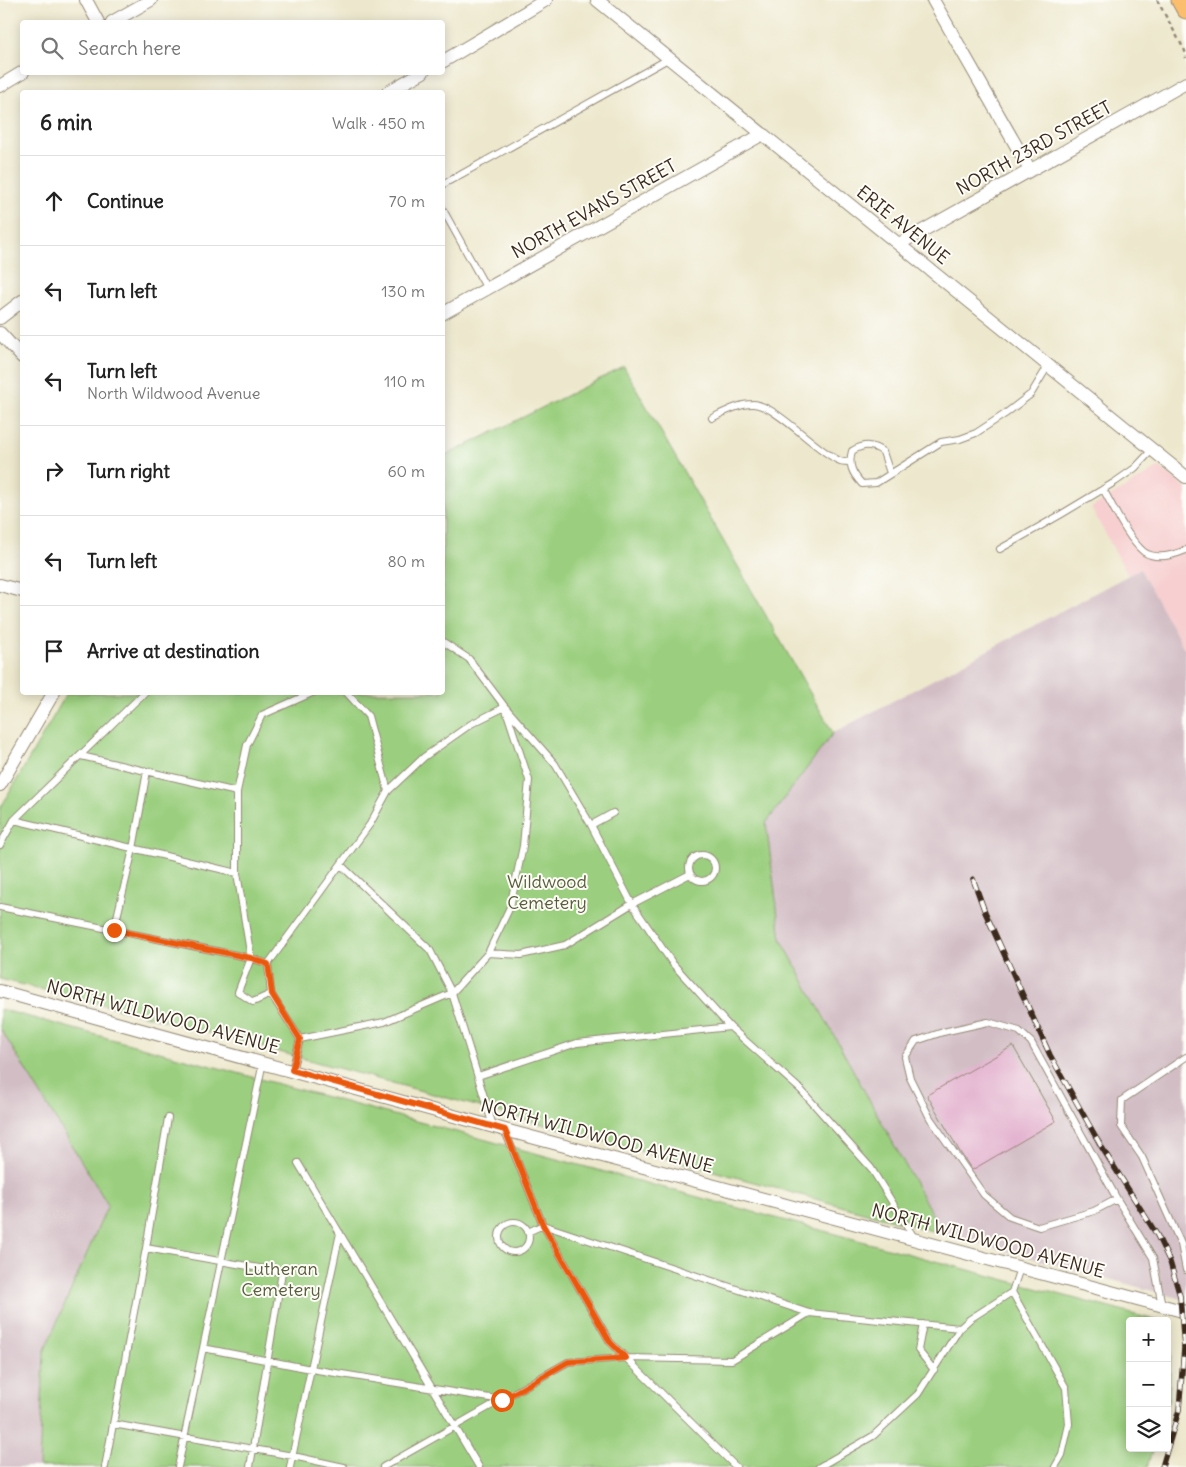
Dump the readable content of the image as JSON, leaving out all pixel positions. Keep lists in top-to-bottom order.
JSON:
{
  "streets": {
    "street": [
      "NORTH 23RD STREET",
      "NORTH EVANS STREET",
      "ERIE AVENUE",
      "NORTH WILDWOOD AVENUE"
    ]
  },
  "crossings": [
    ["NORTH 23RD STREET", "ERIE AVENUE"],
    ["NORTH EVANS STREET", "ERIE AVENUE"]
  ],
  "parks": ["Wildwood Cemetery", "Lutheran Cemetery"],
  "page": {
    "search": "Search here",
    "heading": ["6 min", "Walk · 450 m"],
    "list": [
      ["Continue", "70 m"],
      ["Turn left", "130 m"],
      ["Turn left", "North Wildwood Avenue", "110 m"],
      ["Turn right", "60 m"],
      ["Turn left", "80 m"],
      "Arrive at destination"
    ],
    "map_buttons": ["+", "−"]
  }
}
